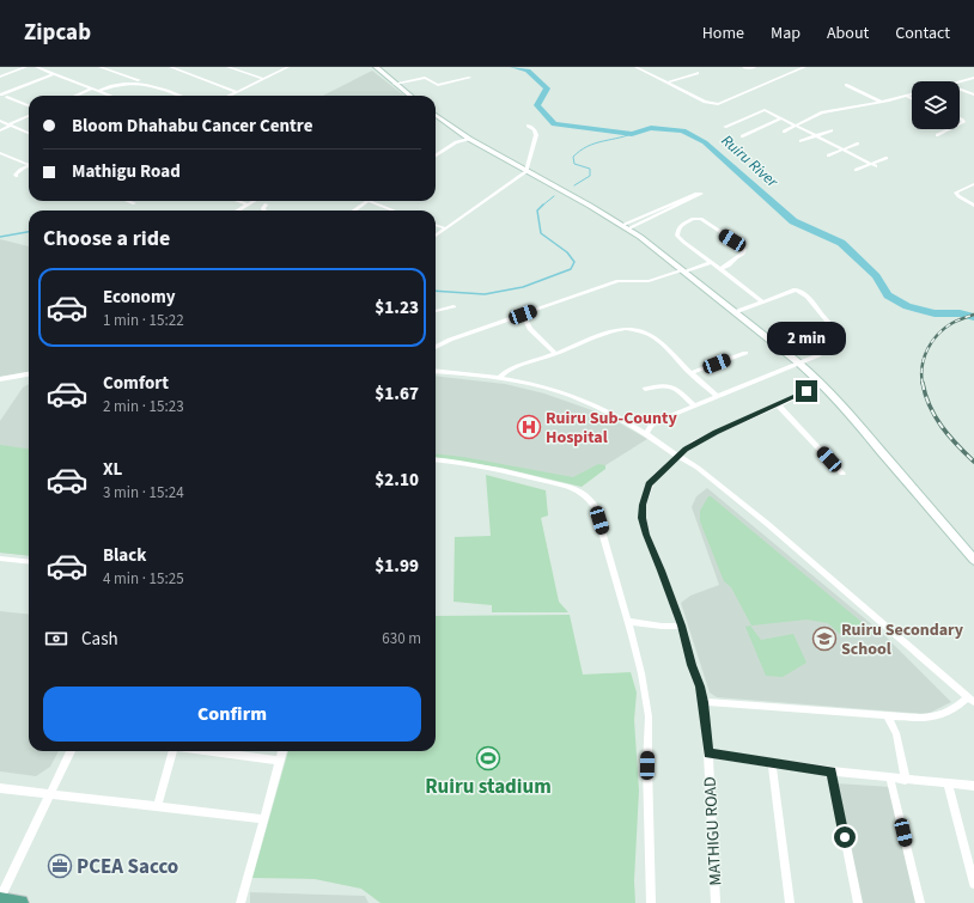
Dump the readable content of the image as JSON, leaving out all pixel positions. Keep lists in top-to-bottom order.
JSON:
{
  "streets": {
    "street": ["MATHIGU ROAD"]
  },
  "water": ["Ruiru River"],
  "places": {
    "hospital": ["Ruiru Sub-County Hospital"],
    "school or university": ["Ruiru Secondary School"],
    "sports": ["Ruiru stadium"],
    "office": ["PCEA Sacco"]
  },
  "page": {
    "header": "Zipcab",
    "nav": [
      "Home",
      "Map",
      "About",
      "Contact"
    ],
    "banner": ["Bloom Dhahabu Cancer Centre", "Mathigu Road"],
    "heading": "Choose a ride",
    "list": [
      {
        "name": "Economy",
        "note": "1 min · 15:22",
        "value": "$1.23"
      },
      {
        "name": "Comfort",
        "note": "2 min · 15:23",
        "value": "$1.67"
      },
      {
        "name": "XL",
        "note": "3 min · 15:24",
        "value": "$2.10"
      },
      {
        "name": "Black",
        "note": "4 min · 15:25",
        "value": "$1.99"
      }
    ],
    "bubble": "2 min",
    "pay": ["Cash", "630 m"],
    "buttons": "Confirm"
  }
}
